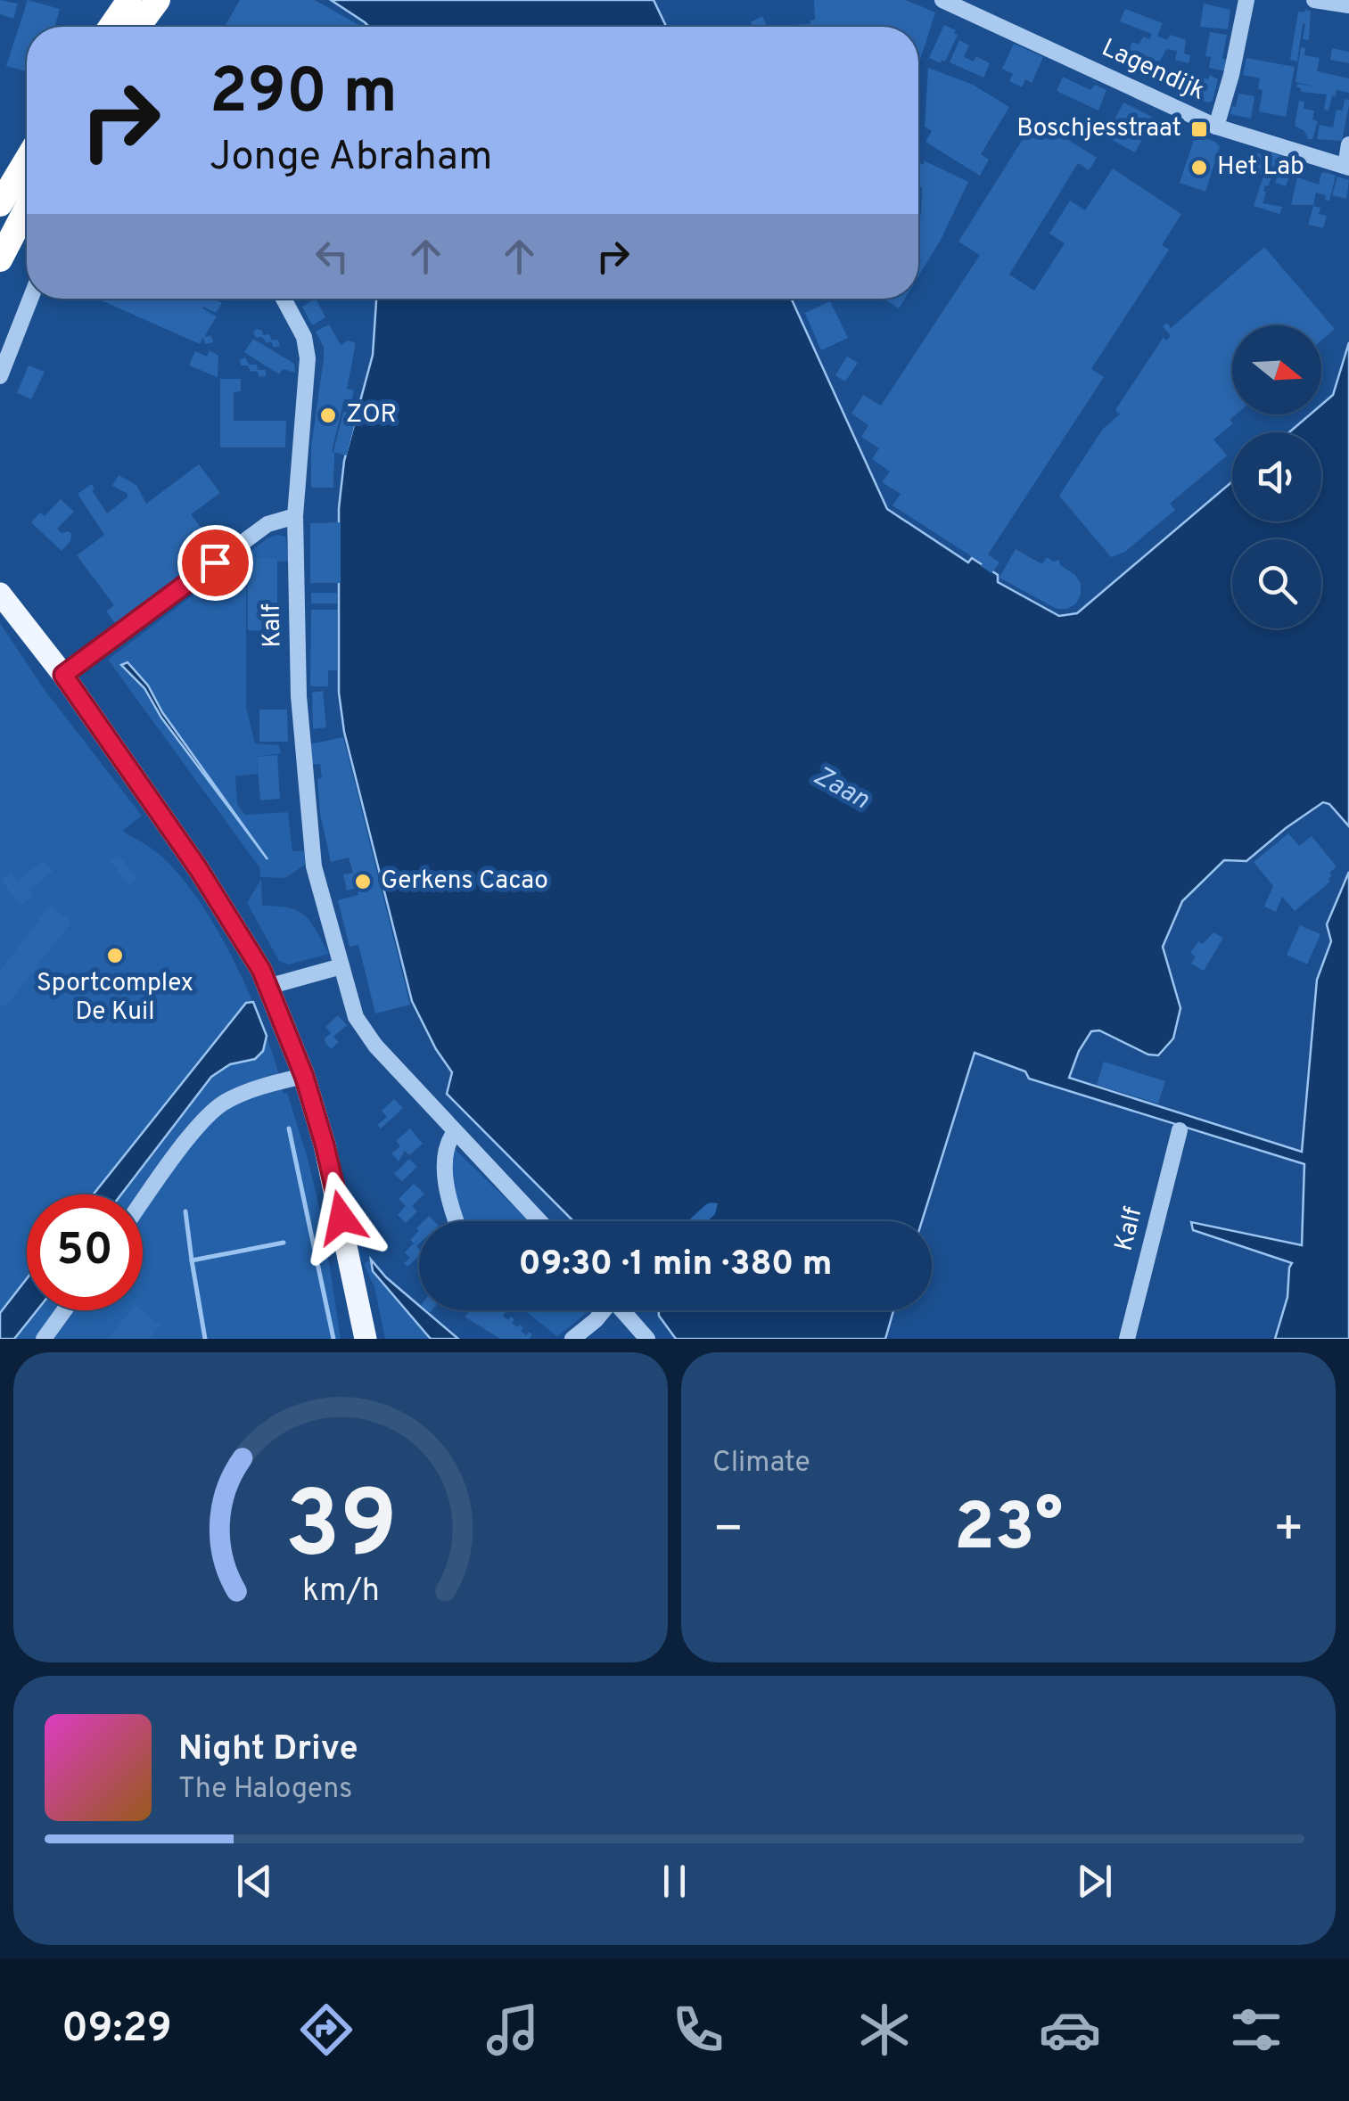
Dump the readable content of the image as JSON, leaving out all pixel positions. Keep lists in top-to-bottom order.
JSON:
{
  "streets": {
    "street": ["Lagendijk", "Kalf"]
  },
  "water": ["Zaan"],
  "places": {
    "transit": ["Boschjesstraat"],
    "other": [
      "Het Lab",
      "ZOR",
      "Gerkens Cacao",
      "Sportcomplex De Kuil"
    ]
  },
  "north": "right",
  "page": {
    "turn": ["290 m", "Jonge Abraham"],
    "limit": "50",
    "trip": "09:30 · 1 min · 380 m",
    "tile": "Climate",
    "heat": ["−", "23°", "+"],
    "song": ["Night Drive", "The Halogens"],
    "tabs": "09:29",
    "gauge": ["39", "km/h"]
  }
}
